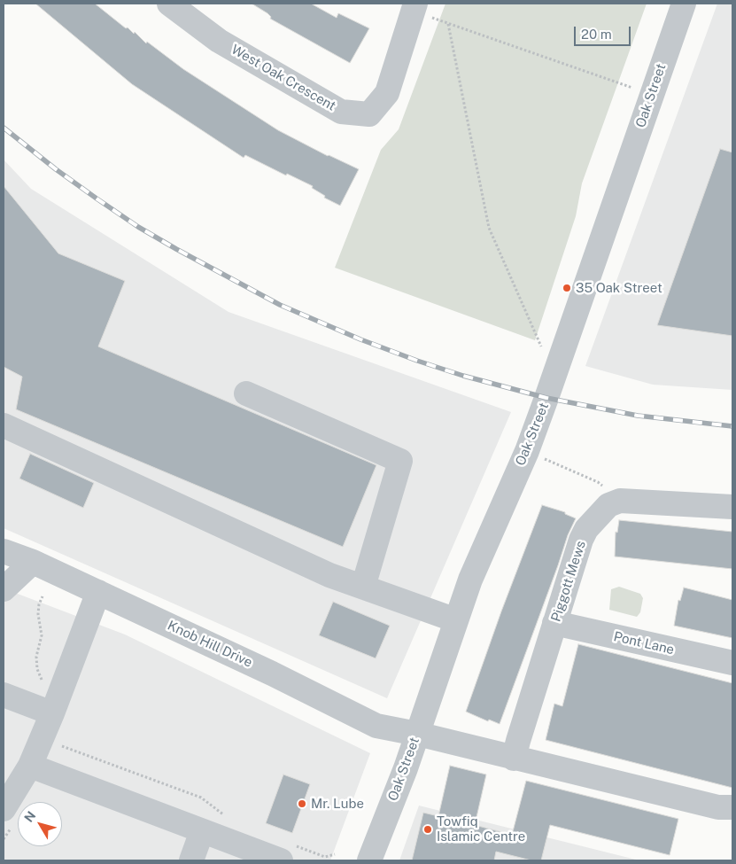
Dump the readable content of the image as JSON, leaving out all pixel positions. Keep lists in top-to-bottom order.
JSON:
{
  "streets": {
    "street": [
      "West Oak Crescent",
      "Oak Street",
      "Piggott Mews",
      "Pont Lane",
      "Knob Hill Drive"
    ]
  },
  "crossings": [
    ["Oak Street", "Knob Hill Drive"],
    ["Piggott Mews", "Pont Lane"]
  ],
  "places": ["35 Oak Street", "Mr. Lube", "Towfiq Islamic Centre"],
  "scale_bar": "20 m",
  "north": "top left"
}
